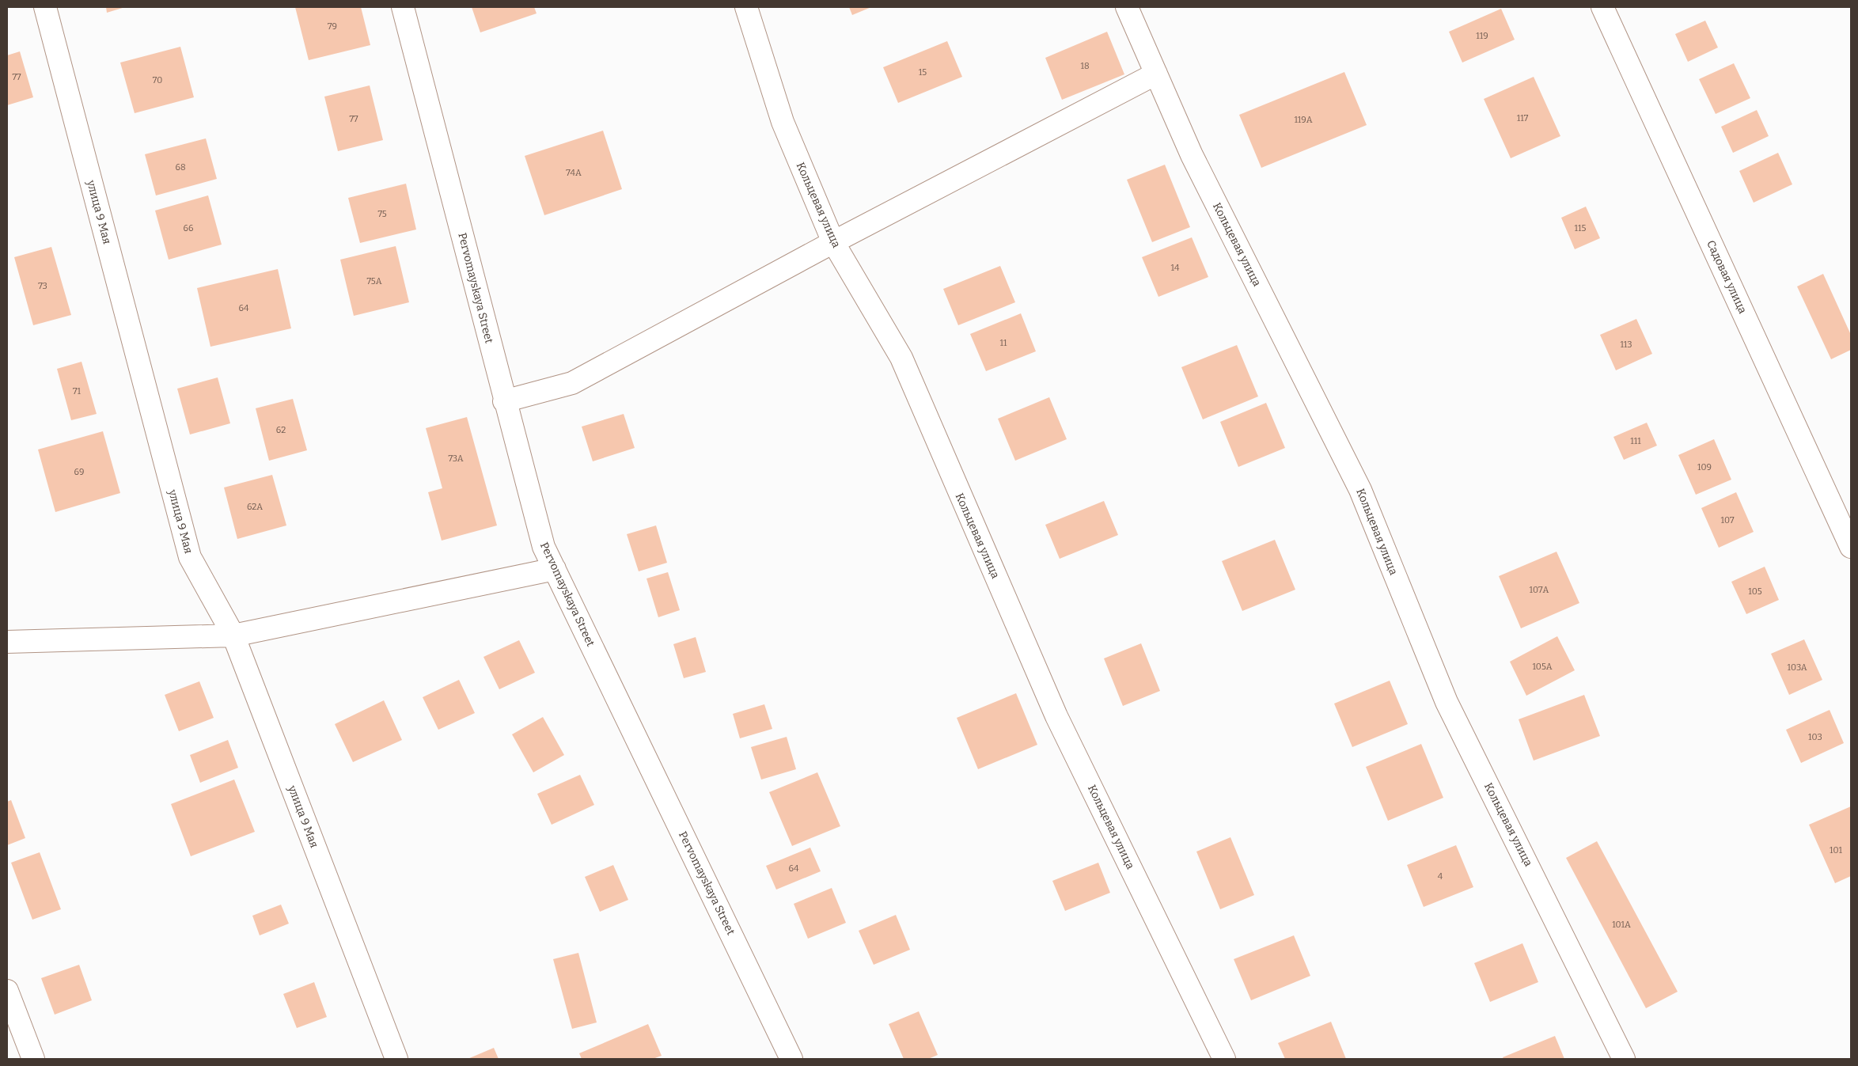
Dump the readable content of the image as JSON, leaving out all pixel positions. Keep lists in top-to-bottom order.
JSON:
{
  "streets": {
    "street": [
      "Кольцевая улица",
      "улица 9 Мая",
      "Садовая улица",
      "Pervomayskaya Street"
    ]
  },
  "house_numbers": [
    "79",
    "119",
    "18",
    "15",
    "77",
    "70",
    "117",
    "77",
    "119А",
    "68",
    "74А",
    "75",
    "66",
    "115",
    "14",
    "75А",
    "73",
    "64",
    "11",
    "113",
    "71",
    "62",
    "111",
    "73А",
    "109",
    "69",
    "62А",
    "107",
    "107А",
    "105",
    "105А",
    "103А",
    "103",
    "101",
    "64",
    "4",
    "101А"
  ]
}
